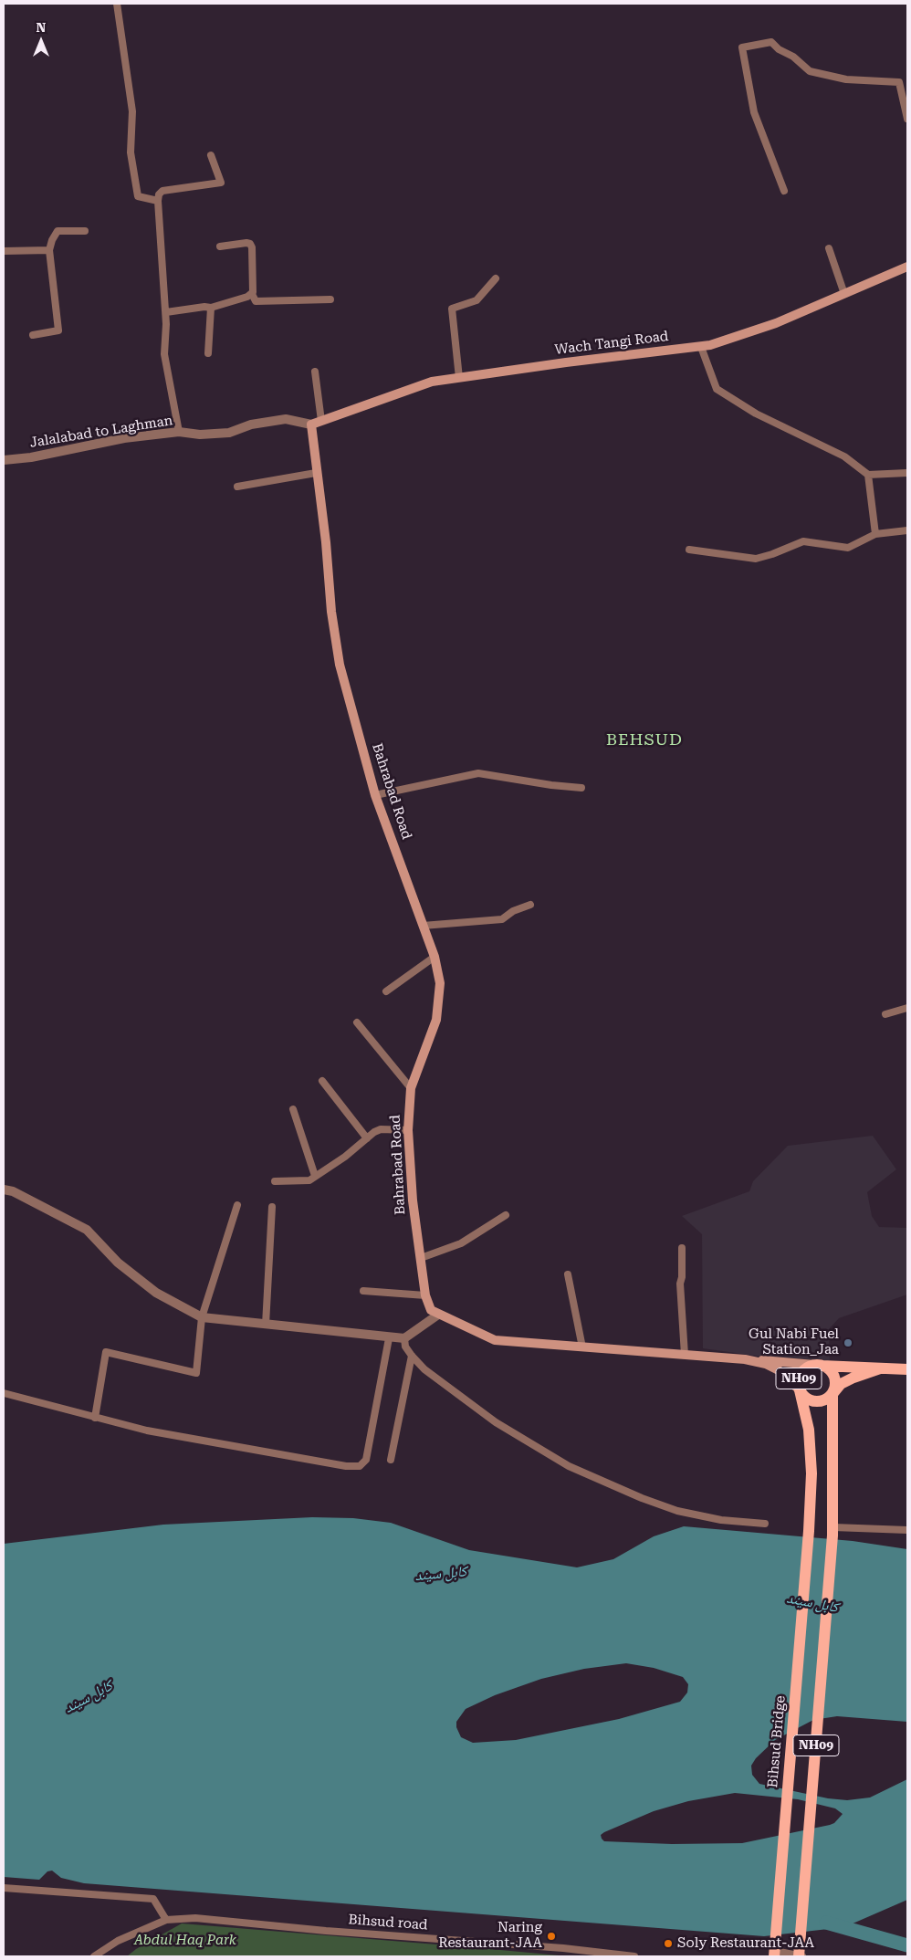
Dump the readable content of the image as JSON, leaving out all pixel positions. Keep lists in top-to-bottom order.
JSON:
{
  "streets": {
    "main road": [
      "Wach Tangi Road",
      "Bahrabad Road",
      "NH09",
      "Bihsud Bridge"
    ],
    "street": ["Jalalabad to Laghman", "Bihsud road"]
  },
  "crossings": [
    ["Wach Tangi Road", "Jalalabad to Laghman"],
    ["Wach Tangi Road", "Bahrabad Road"],
    ["Jalalabad to Laghman", "Bahrabad Road"],
    ["NH09", "Bihsud Bridge"]
  ],
  "districts": ["BEHSUD"],
  "water": ["کابل سيند"],
  "parks": ["Abdul Haq Park"],
  "places": ["Gul Nabi Fuel Station_Jaa", "Naring Restaurant-JAA", "Soly Restaurant-JAA"],
  "north": "top"
}
